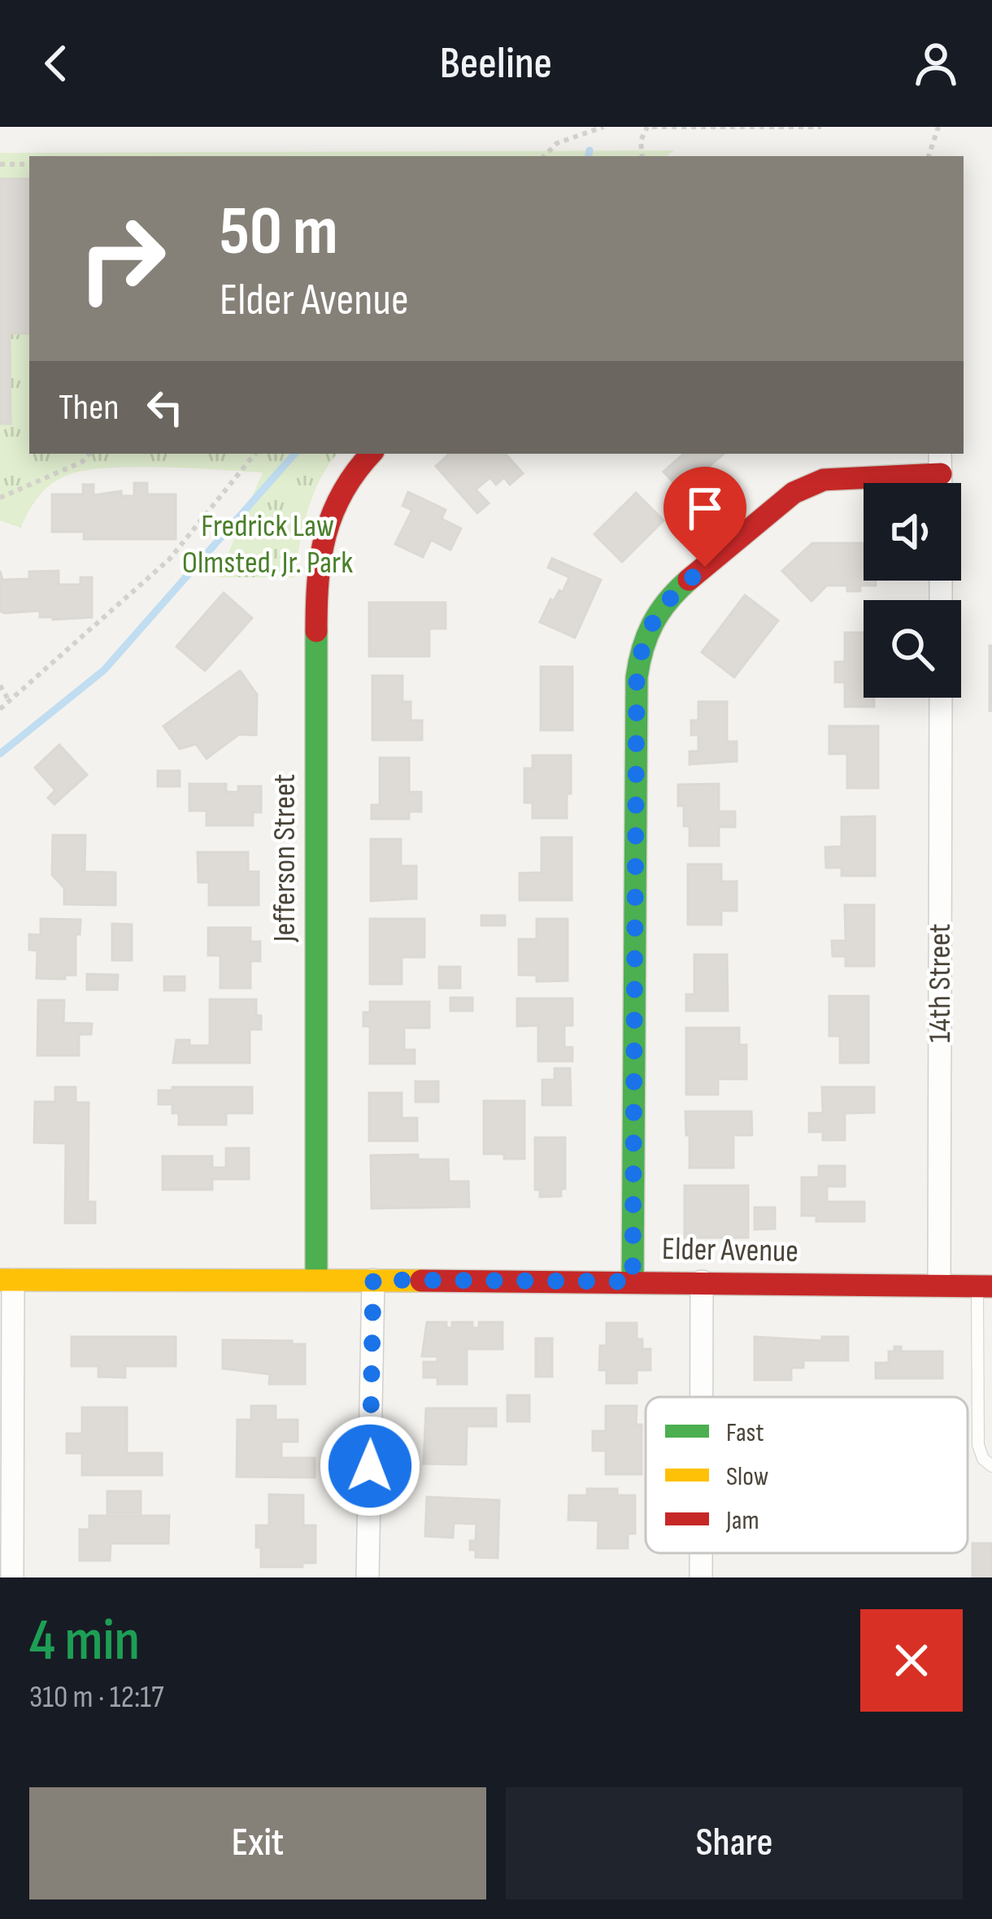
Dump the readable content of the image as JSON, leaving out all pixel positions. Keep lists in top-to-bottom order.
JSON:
{
  "streets": {
    "street": ["Jefferson Street", "14th Street", "Elder Avenue"]
  },
  "crossings": [
    ["Jefferson Street", "Elder Avenue"],
    ["14th Street", "Elder Avenue"]
  ],
  "parks": ["Fredrick Law Olmsted, Jr. Park"],
  "legend": ["Fast", "Slow", "Jam"],
  "page": {
    "header": "Beeline",
    "turn": ["50 m", "Elder Avenue"],
    "then": "Then",
    "heading": ["4 min", "310 m · 12:17"],
    "buttons": ["Exit", "Share"]
  }
}
